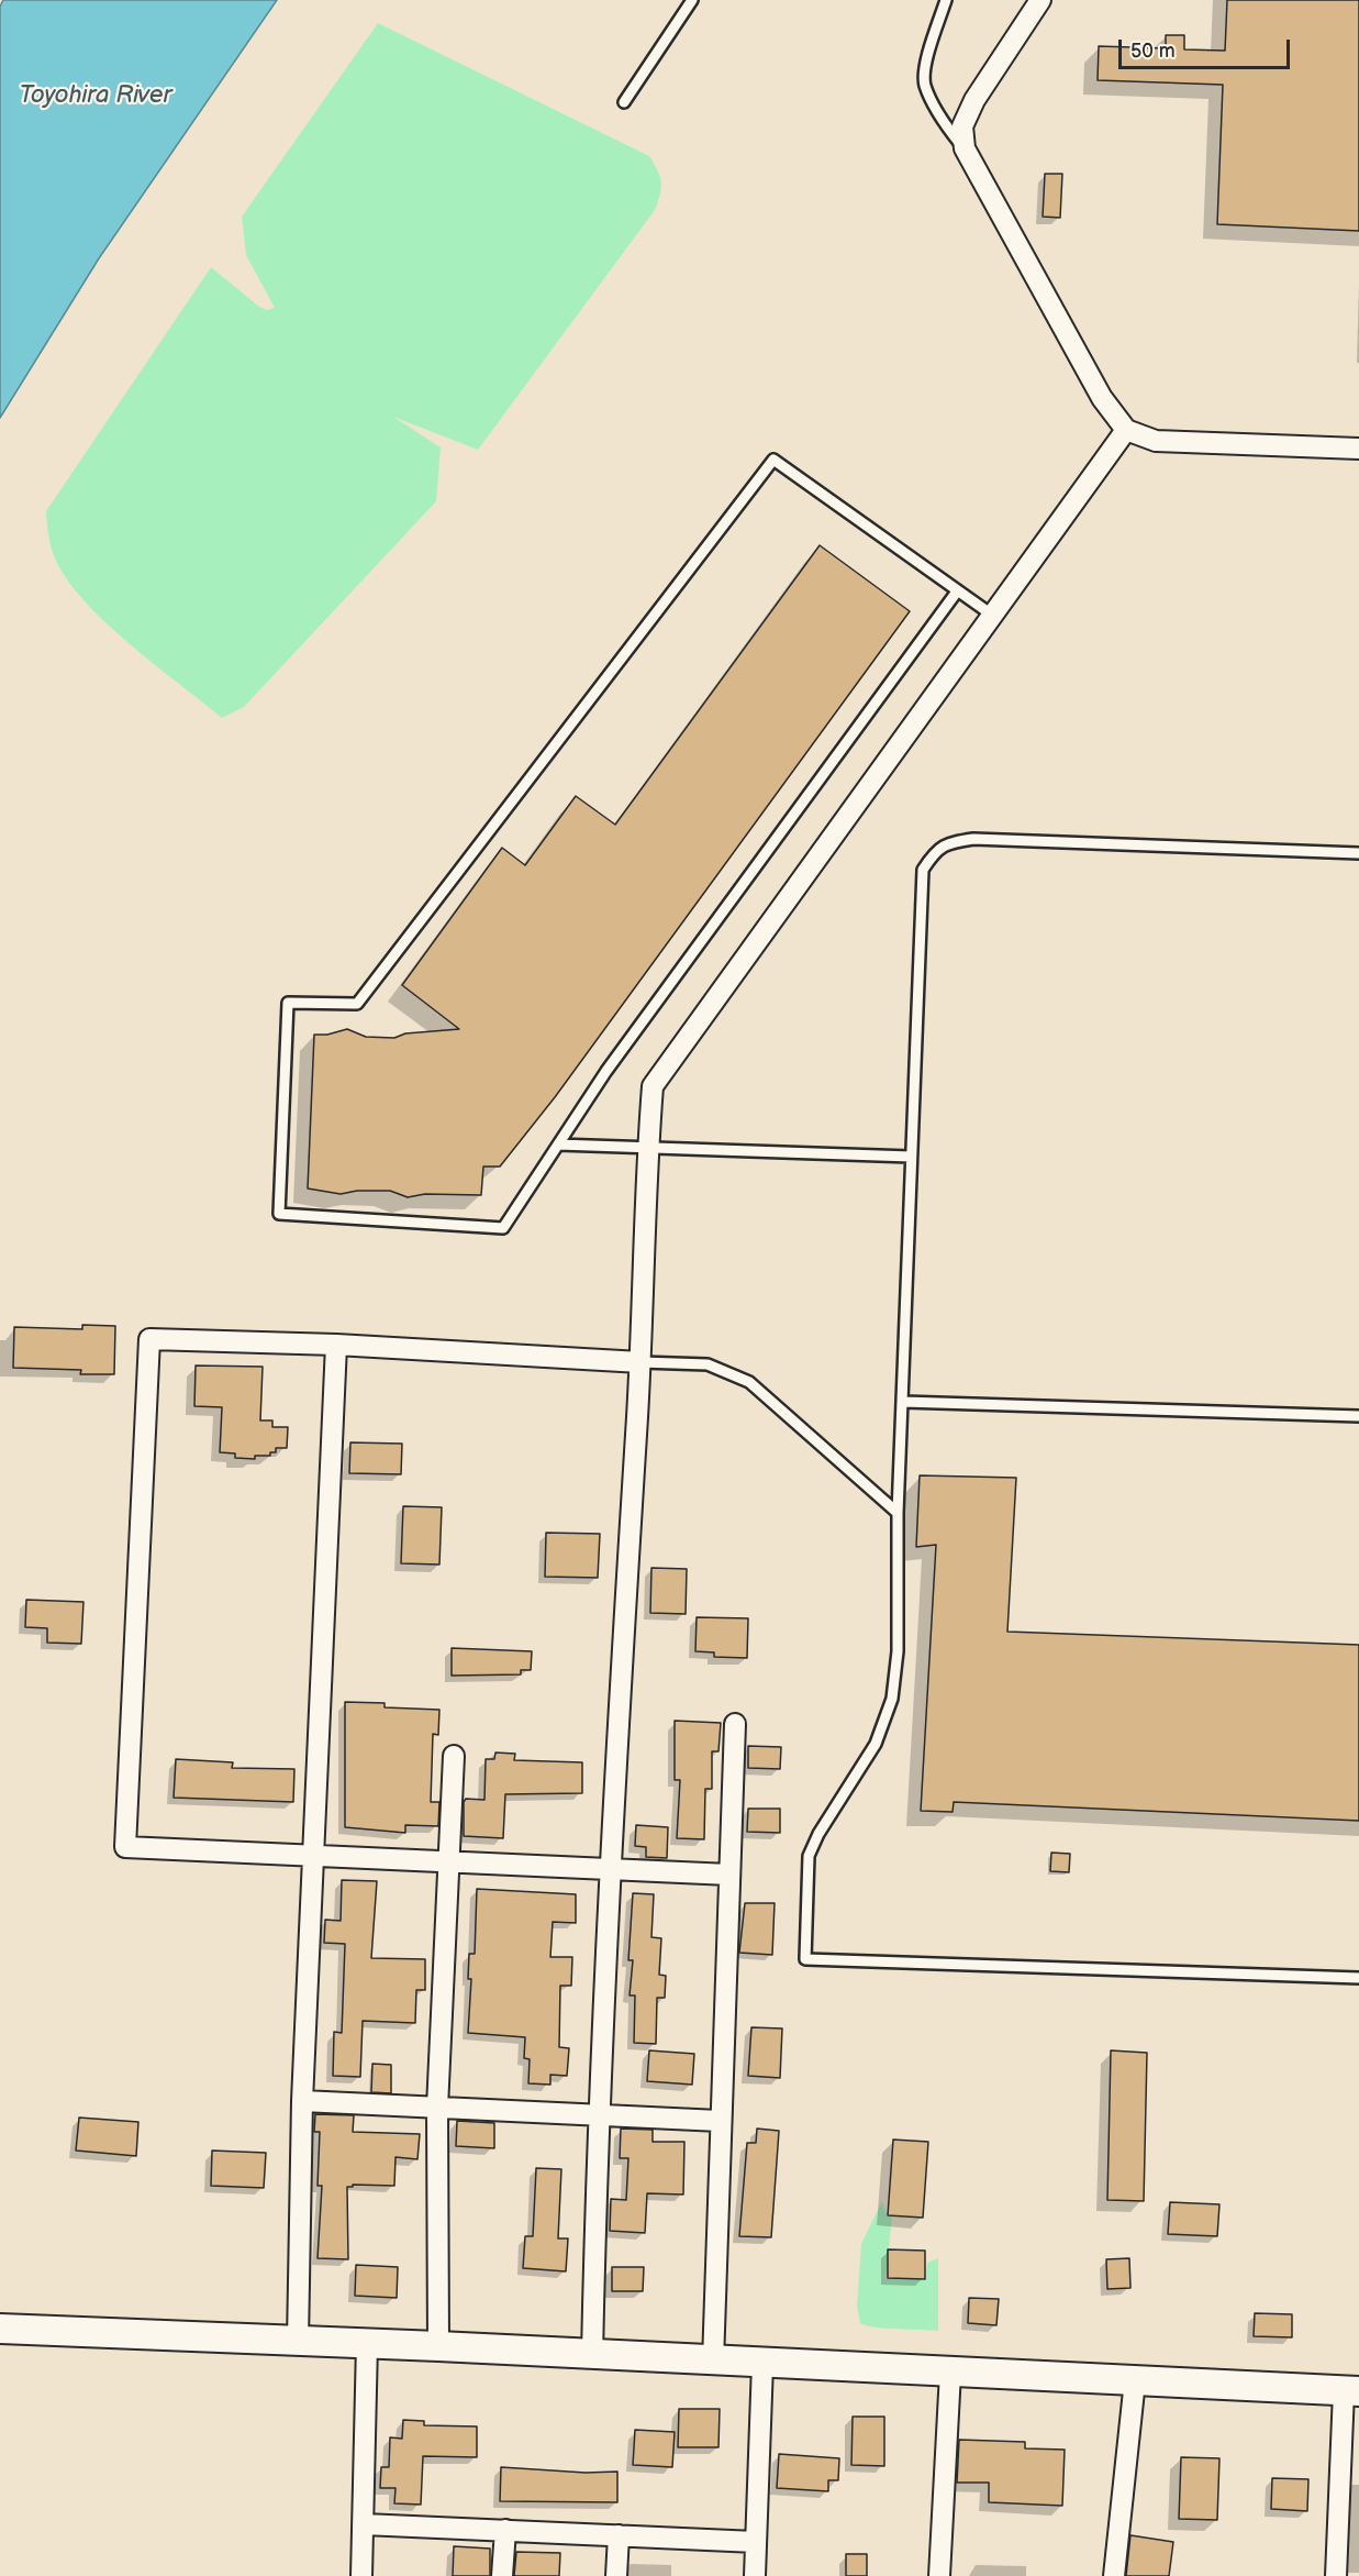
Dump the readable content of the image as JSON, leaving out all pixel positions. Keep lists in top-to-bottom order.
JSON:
{
  "water": ["Toyohira River"],
  "scale_bar": "50 m"
}
